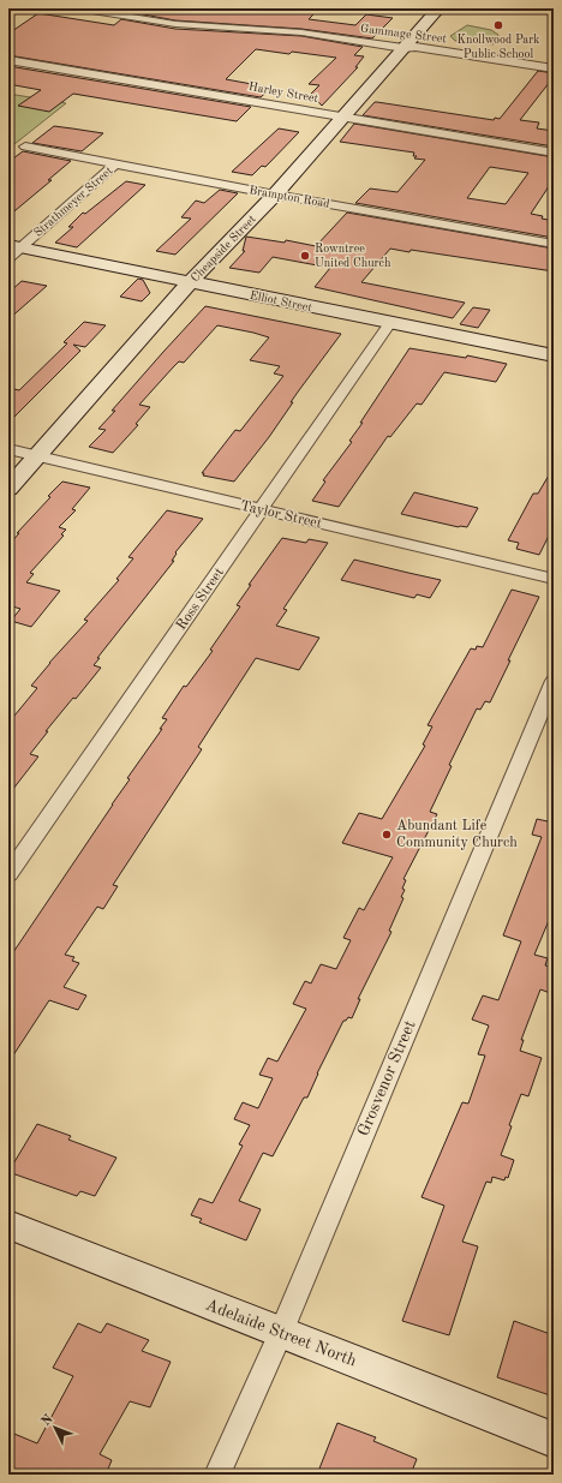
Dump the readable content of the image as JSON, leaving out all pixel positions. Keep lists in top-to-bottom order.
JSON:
{
  "streets": {
    "street": [
      "Gammage Street",
      "Harley Street",
      "Brampton Road",
      "Strathmeyer Street",
      "Cheapside Street",
      "Elliot Street",
      "Taylor Street",
      "Ross Street",
      "Grosvenor Street",
      "Adelaide Street North"
    ]
  },
  "crossings": [
    ["Gammage Street", "Cheapside Street"],
    ["Harley Street", "Cheapside Street"],
    ["Brampton Road", "Strathmeyer Street"],
    ["Brampton Road", "Cheapside Street"],
    ["Strathmeyer Street", "Elliot Street"],
    ["Cheapside Street", "Elliot Street"],
    ["Cheapside Street", "Taylor Street"],
    ["Elliot Street", "Ross Street"],
    ["Taylor Street", "Ross Street"],
    ["Grosvenor Street", "Adelaide Street North"]
  ],
  "places": ["Knollwood Park Public School", "Rowntree United Church", "Abundant Life Community Church"],
  "north": "top left"
}
